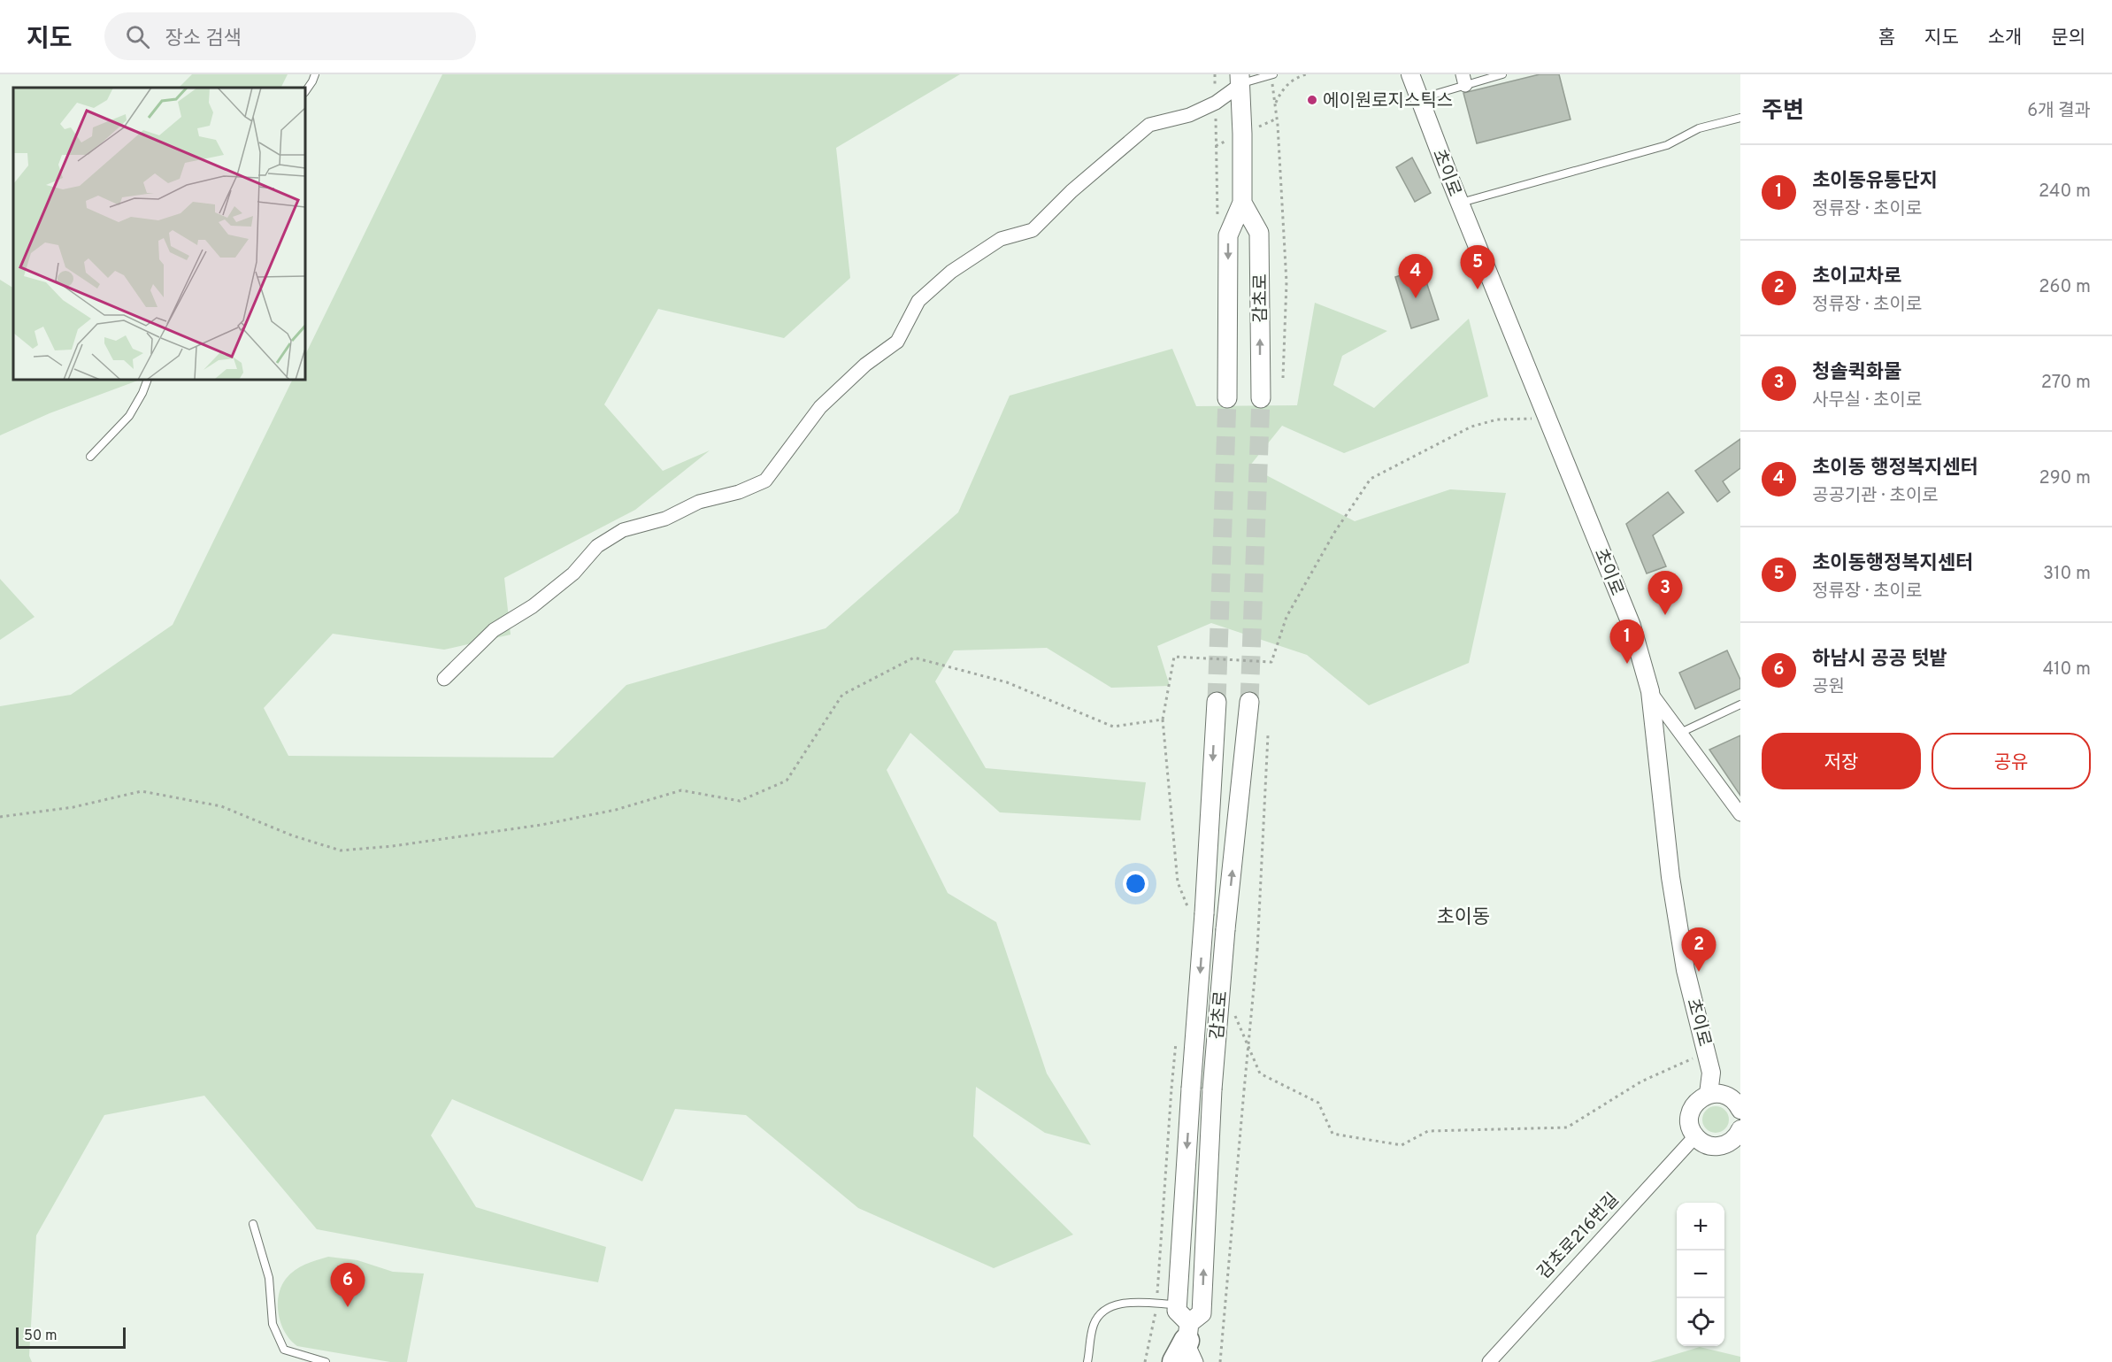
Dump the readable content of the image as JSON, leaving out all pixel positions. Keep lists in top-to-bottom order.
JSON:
{
  "streets": {
    "main road": ["감초로"],
    "street": ["초이로", "감초로216번길"]
  },
  "districts": ["초이동"],
  "places": ["에이원로지스틱스"],
  "scale_bar": "50 m",
  "page": {
    "header": "지도",
    "search": "장소 검색",
    "nav": [
      "홈",
      "지도",
      "소개",
      "문의"
    ],
    "heading": ["주변", "6개 결과"],
    "list": [
      {
        "mark": "1",
        "name": "초이동유통단지",
        "note": "정류장 · 초이로",
        "value": "240 m"
      },
      {
        "mark": "2",
        "name": "초이교차로",
        "note": "정류장 · 초이로",
        "value": "260 m"
      },
      {
        "mark": "3",
        "name": "청솔퀵화물",
        "note": "사무실 · 초이로",
        "value": "270 m"
      },
      {
        "mark": "4",
        "name": "초이동 행정복지센터",
        "note": "공공기관 · 초이로",
        "value": "290 m"
      },
      {
        "mark": "5",
        "name": "초이동행정복지센터",
        "note": "정류장 · 초이로",
        "value": "310 m"
      },
      {
        "mark": "6",
        "name": "하남시 공공 텃밭",
        "note": "공원",
        "value": "410 m"
      }
    ],
    "pins": [
      "5",
      "4",
      "3",
      "1",
      "2",
      "6"
    ],
    "buttons": ["저장", "공유"],
    "map_buttons": ["+", "−"],
    "scale": "50 m"
  }
}
